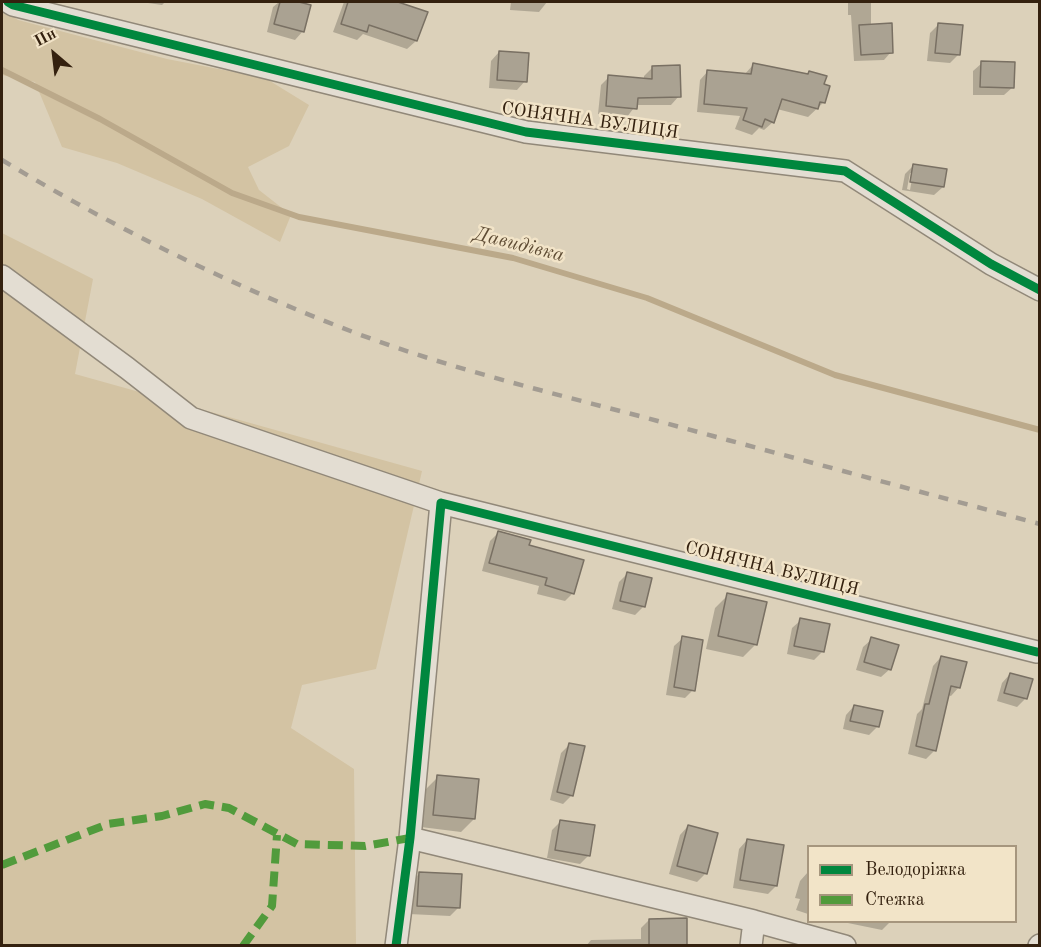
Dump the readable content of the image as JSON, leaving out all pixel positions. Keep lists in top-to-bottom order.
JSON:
{
  "streets": {
    "street": ["СОНЯЧНА ВУЛИЦЯ"]
  },
  "water": ["Давидівка"],
  "legend": ["Велодоріжка", "Стежка"],
  "north": "top left"
}
